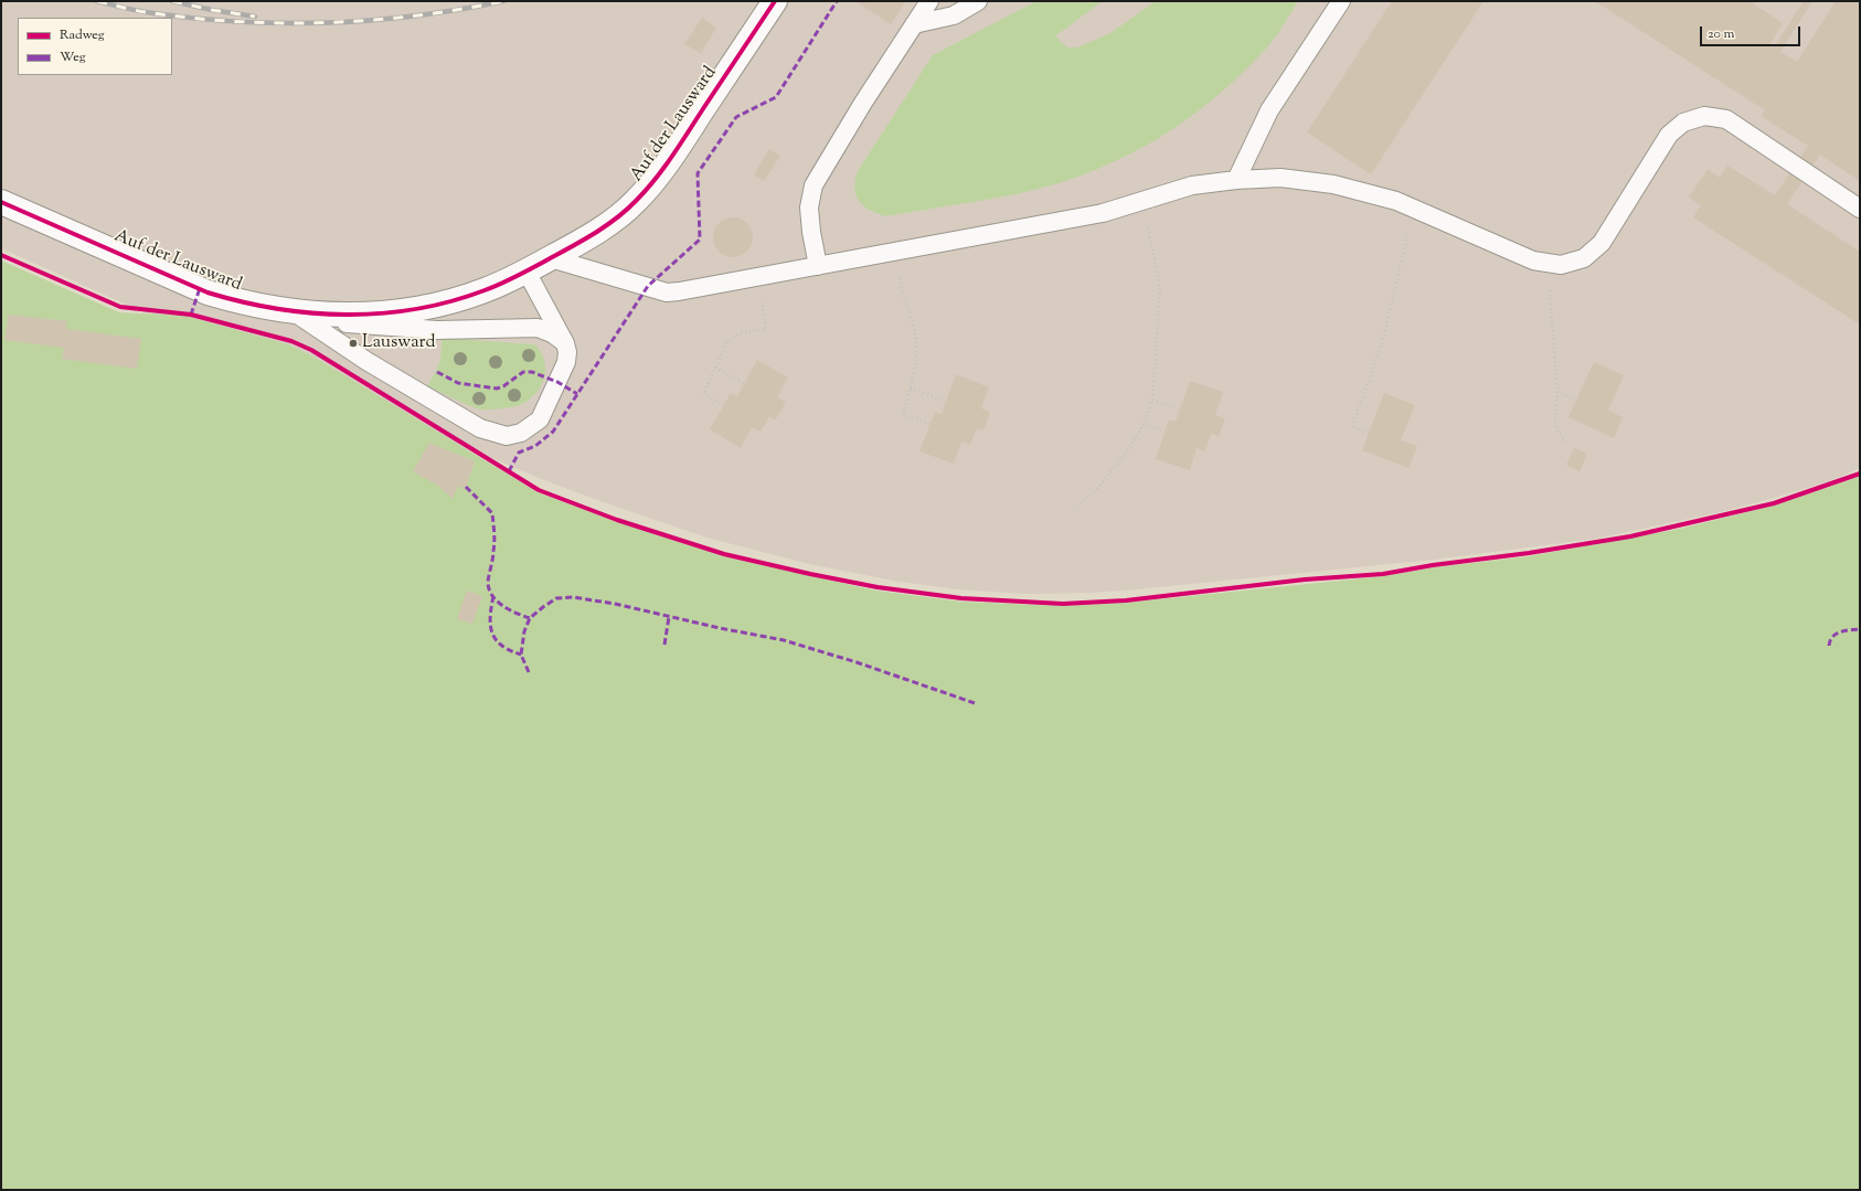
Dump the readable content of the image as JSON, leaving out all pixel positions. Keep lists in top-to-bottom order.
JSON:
{
  "streets": {
    "street": ["Auf der Lausward"]
  },
  "places": ["Lausward"],
  "legend": ["Radweg", "Weg"],
  "scale_bar": "20 m"
}
